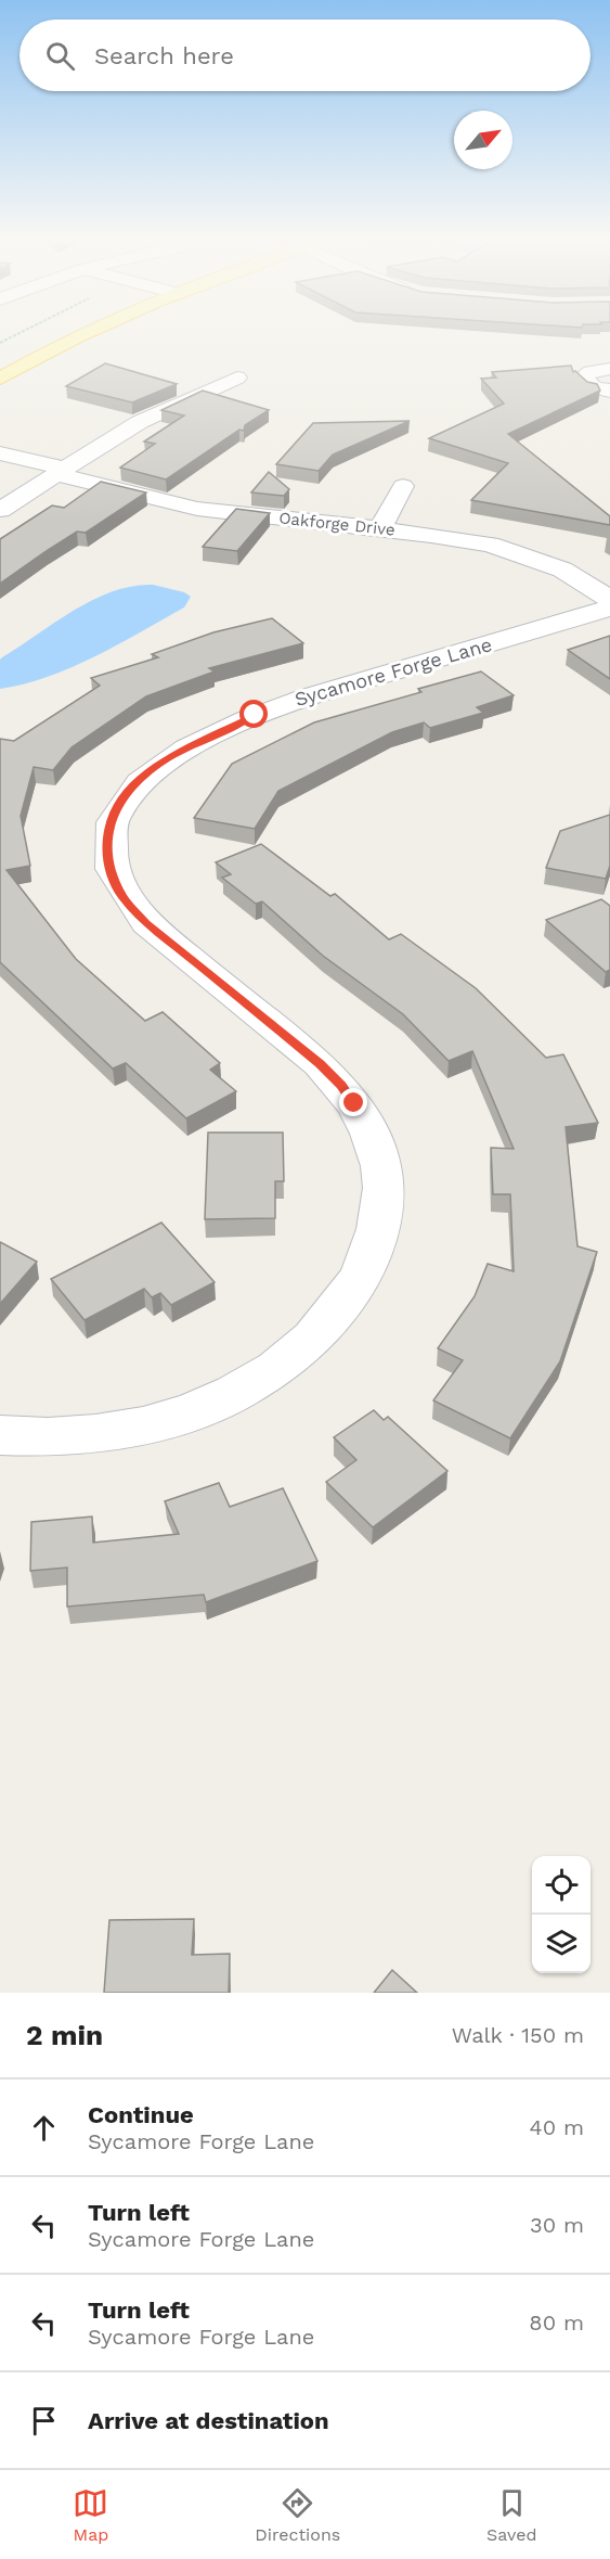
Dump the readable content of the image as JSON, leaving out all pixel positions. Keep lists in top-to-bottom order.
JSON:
{
  "streets": {
    "street": ["Oakforge Drive", "Sycamore Forge Lane"]
  },
  "north": "top right",
  "page": {
    "search": "Search here",
    "heading": ["2 min", "Walk · 150 m"],
    "list": [
      ["Continue", "Sycamore Forge Lane", "40 m"],
      ["Turn left", "Sycamore Forge Lane", "30 m"],
      ["Turn left", "Sycamore Forge Lane", "80 m"],
      "Arrive at destination"
    ],
    "nav": ["Map", "Directions", "Saved"]
  }
}
